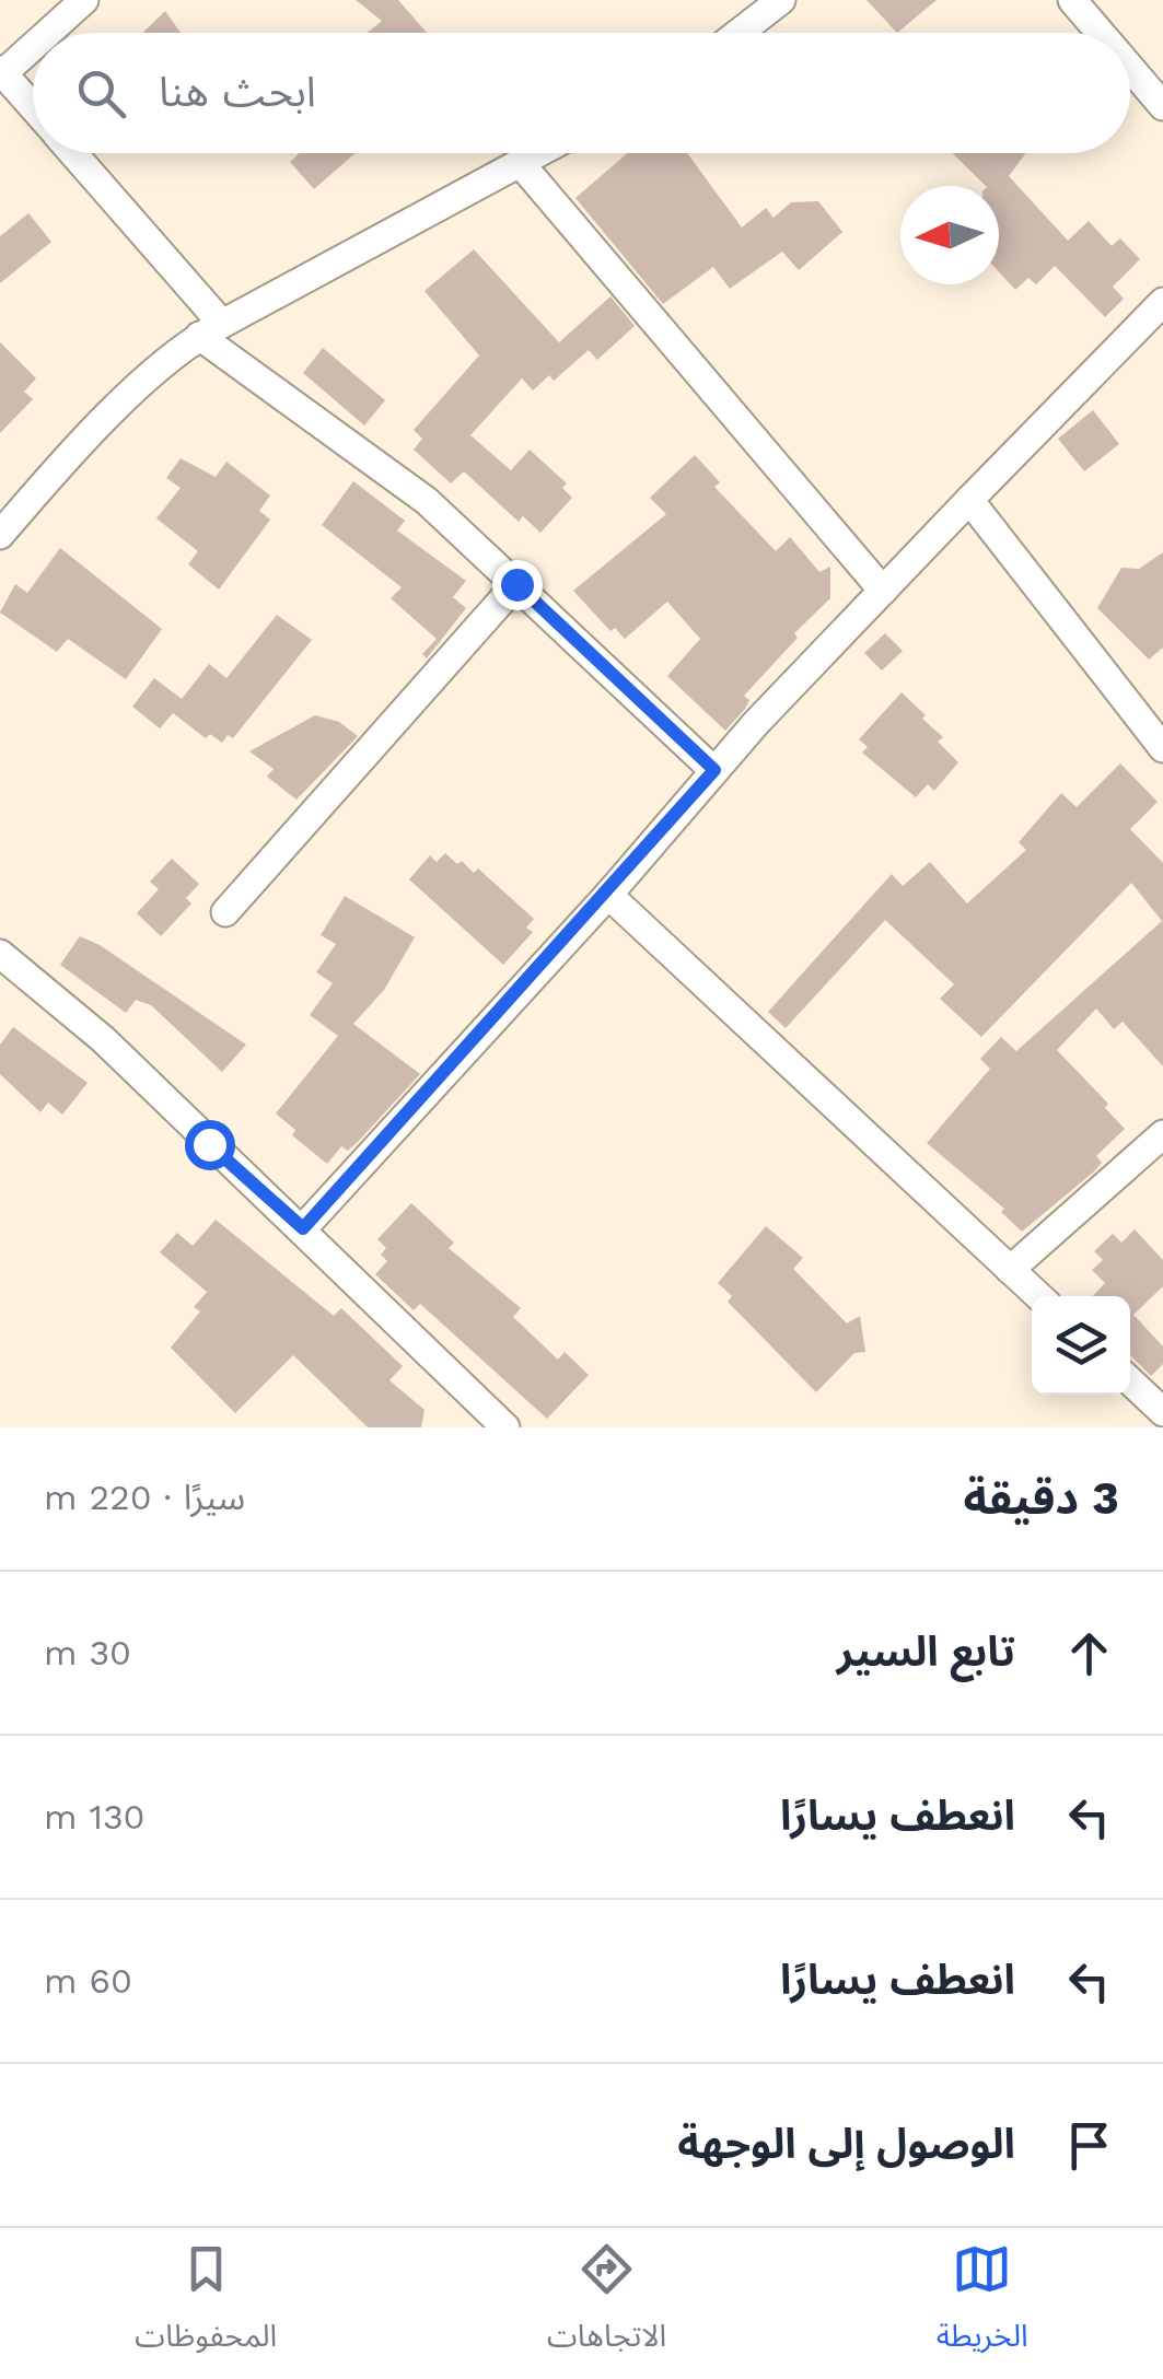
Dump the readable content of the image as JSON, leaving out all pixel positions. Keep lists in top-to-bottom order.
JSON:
{
  "north": "left",
  "page": {
    "search": "ابحث هنا",
    "heading": ["3 دقيقة", "سيرًا · 220 m"],
    "list": [
      ["تابع السير", "30 m"],
      ["انعطف يسارًا", "130 m"],
      ["انعطف يسارًا", "60 m"],
      "الوصول إلى الوجهة"
    ],
    "nav": ["الخريطة", "الاتجاهات", "المحفوظات"]
  }
}
